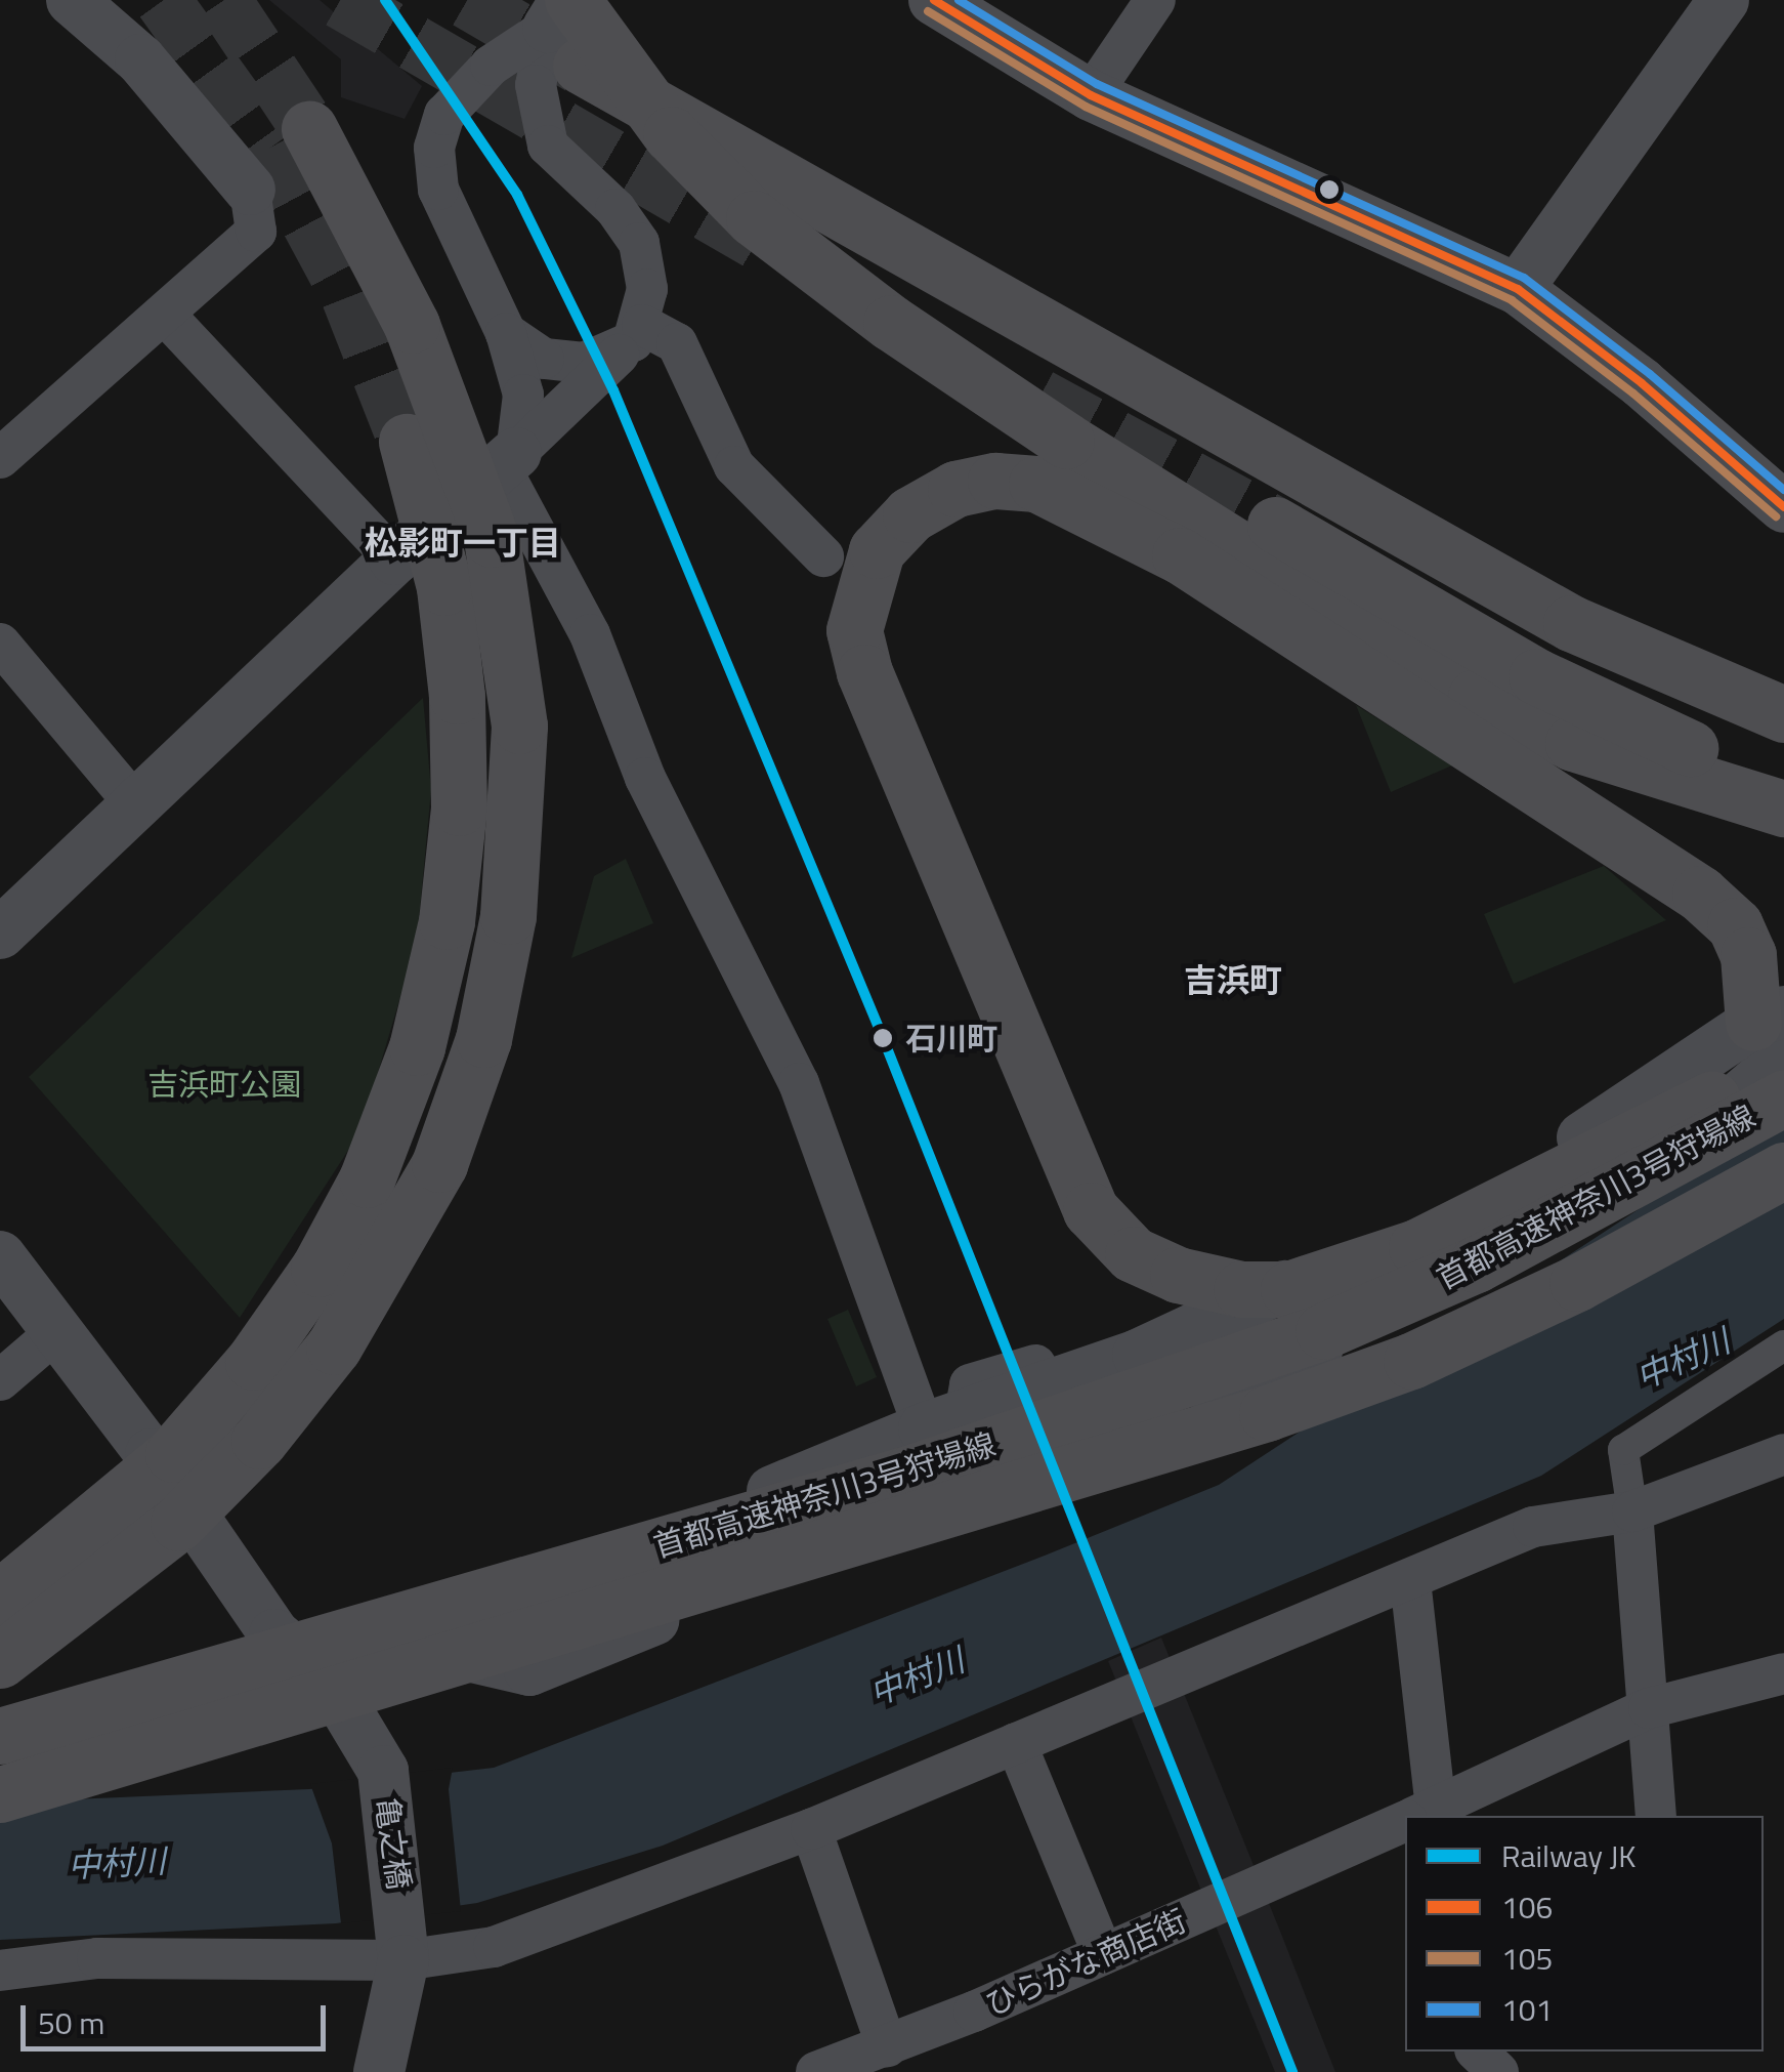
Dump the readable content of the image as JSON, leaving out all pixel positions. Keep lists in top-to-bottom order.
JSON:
{
  "streets": {
    "highway": ["首都高速神奈川3号狩場線"],
    "street": ["亀之橋", "ひらがな商店街"]
  },
  "districts": ["松影町一丁目", "吉浜町"],
  "water": ["中村川"],
  "parks": ["吉浜町公園"],
  "places": ["石川町"],
  "lines": [
    "rail line JK",
    "transit line 106",
    "transit line 101",
    "transit line 105"
  ],
  "legend": [
    "Railway JK",
    "106",
    "105",
    "101"
  ],
  "scale_bar": "50 m"
}
